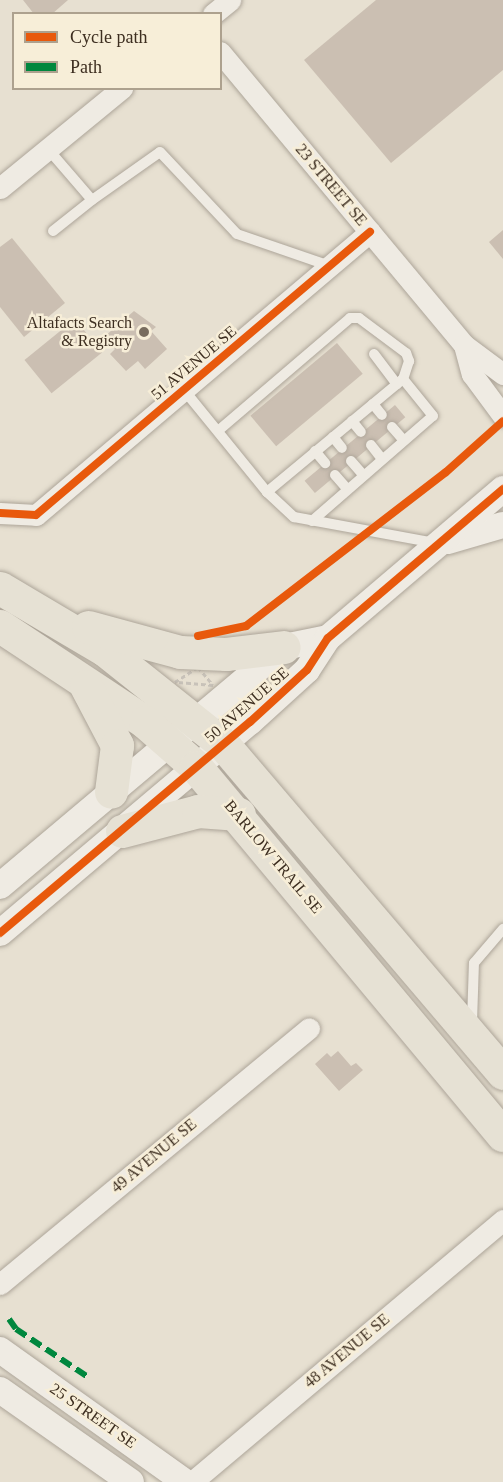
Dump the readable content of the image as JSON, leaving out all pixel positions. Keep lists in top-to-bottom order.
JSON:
{
  "streets": {
    "main road": ["BARLOW TRAIL SE"],
    "street": [
      "23 STREET SE",
      "51 AVENUE SE",
      "50 AVENUE SE",
      "49 AVENUE SE",
      "48 AVENUE SE",
      "25 STREET SE"
    ]
  },
  "crossings": [
    ["23 STREET SE", "51 AVENUE SE"],
    ["50 AVENUE SE", "BARLOW TRAIL SE"]
  ],
  "places": ["Altafacts Search & Registry"],
  "legend": ["Cycle path", "Path"]
}
